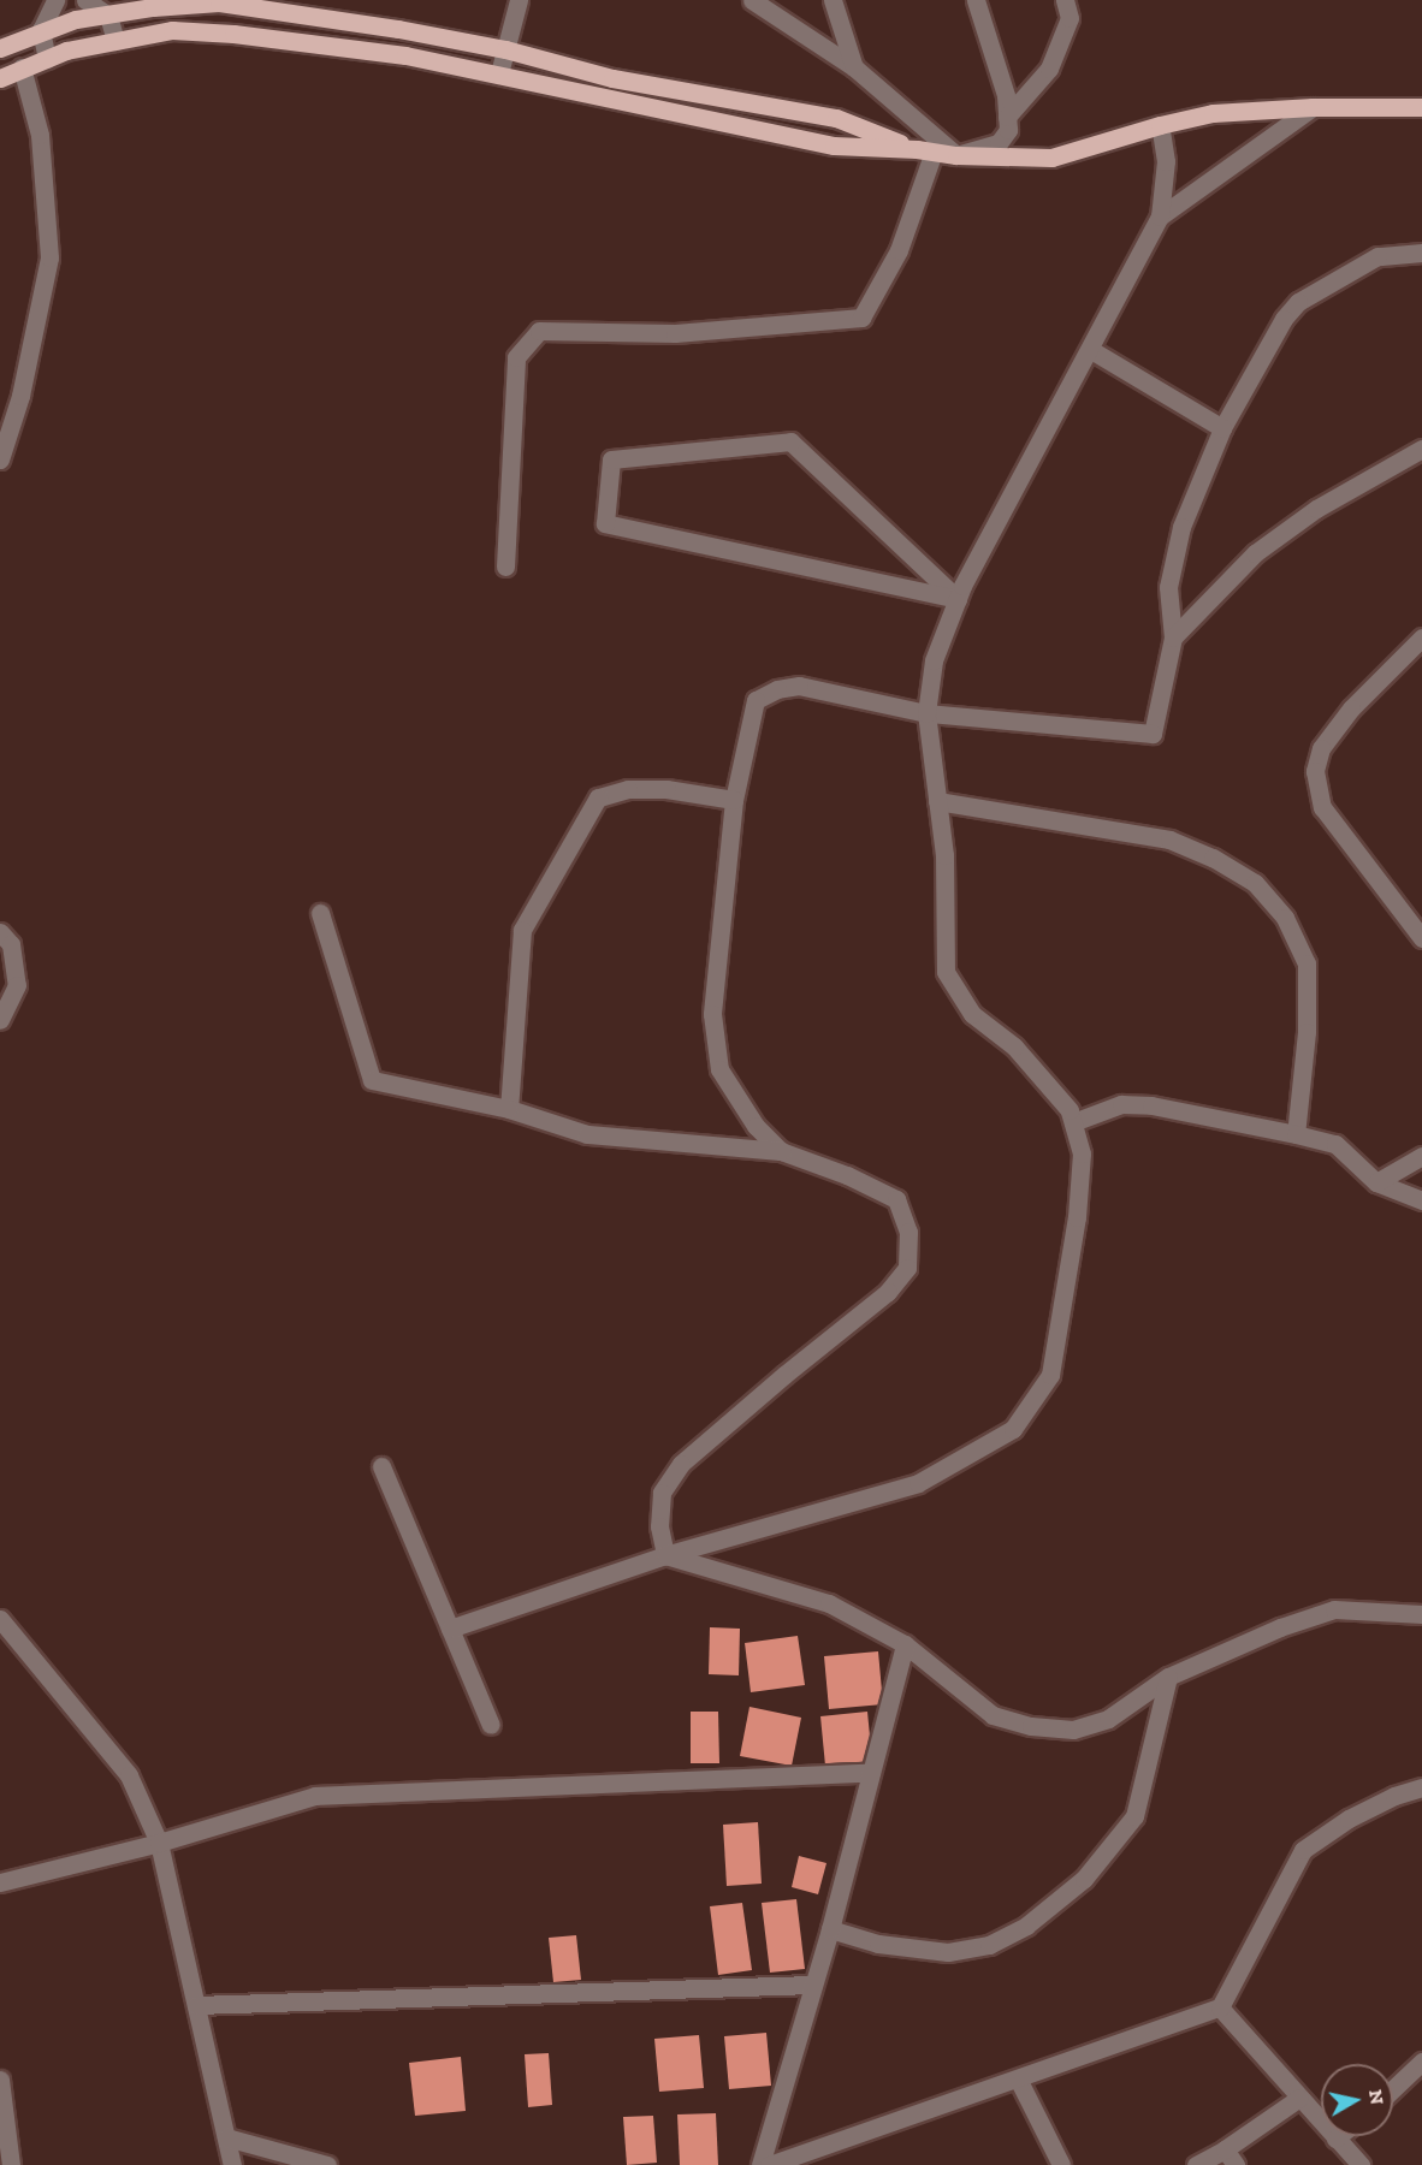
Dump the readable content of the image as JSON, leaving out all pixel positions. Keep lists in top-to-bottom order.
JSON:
{
  "north": "right"
}
